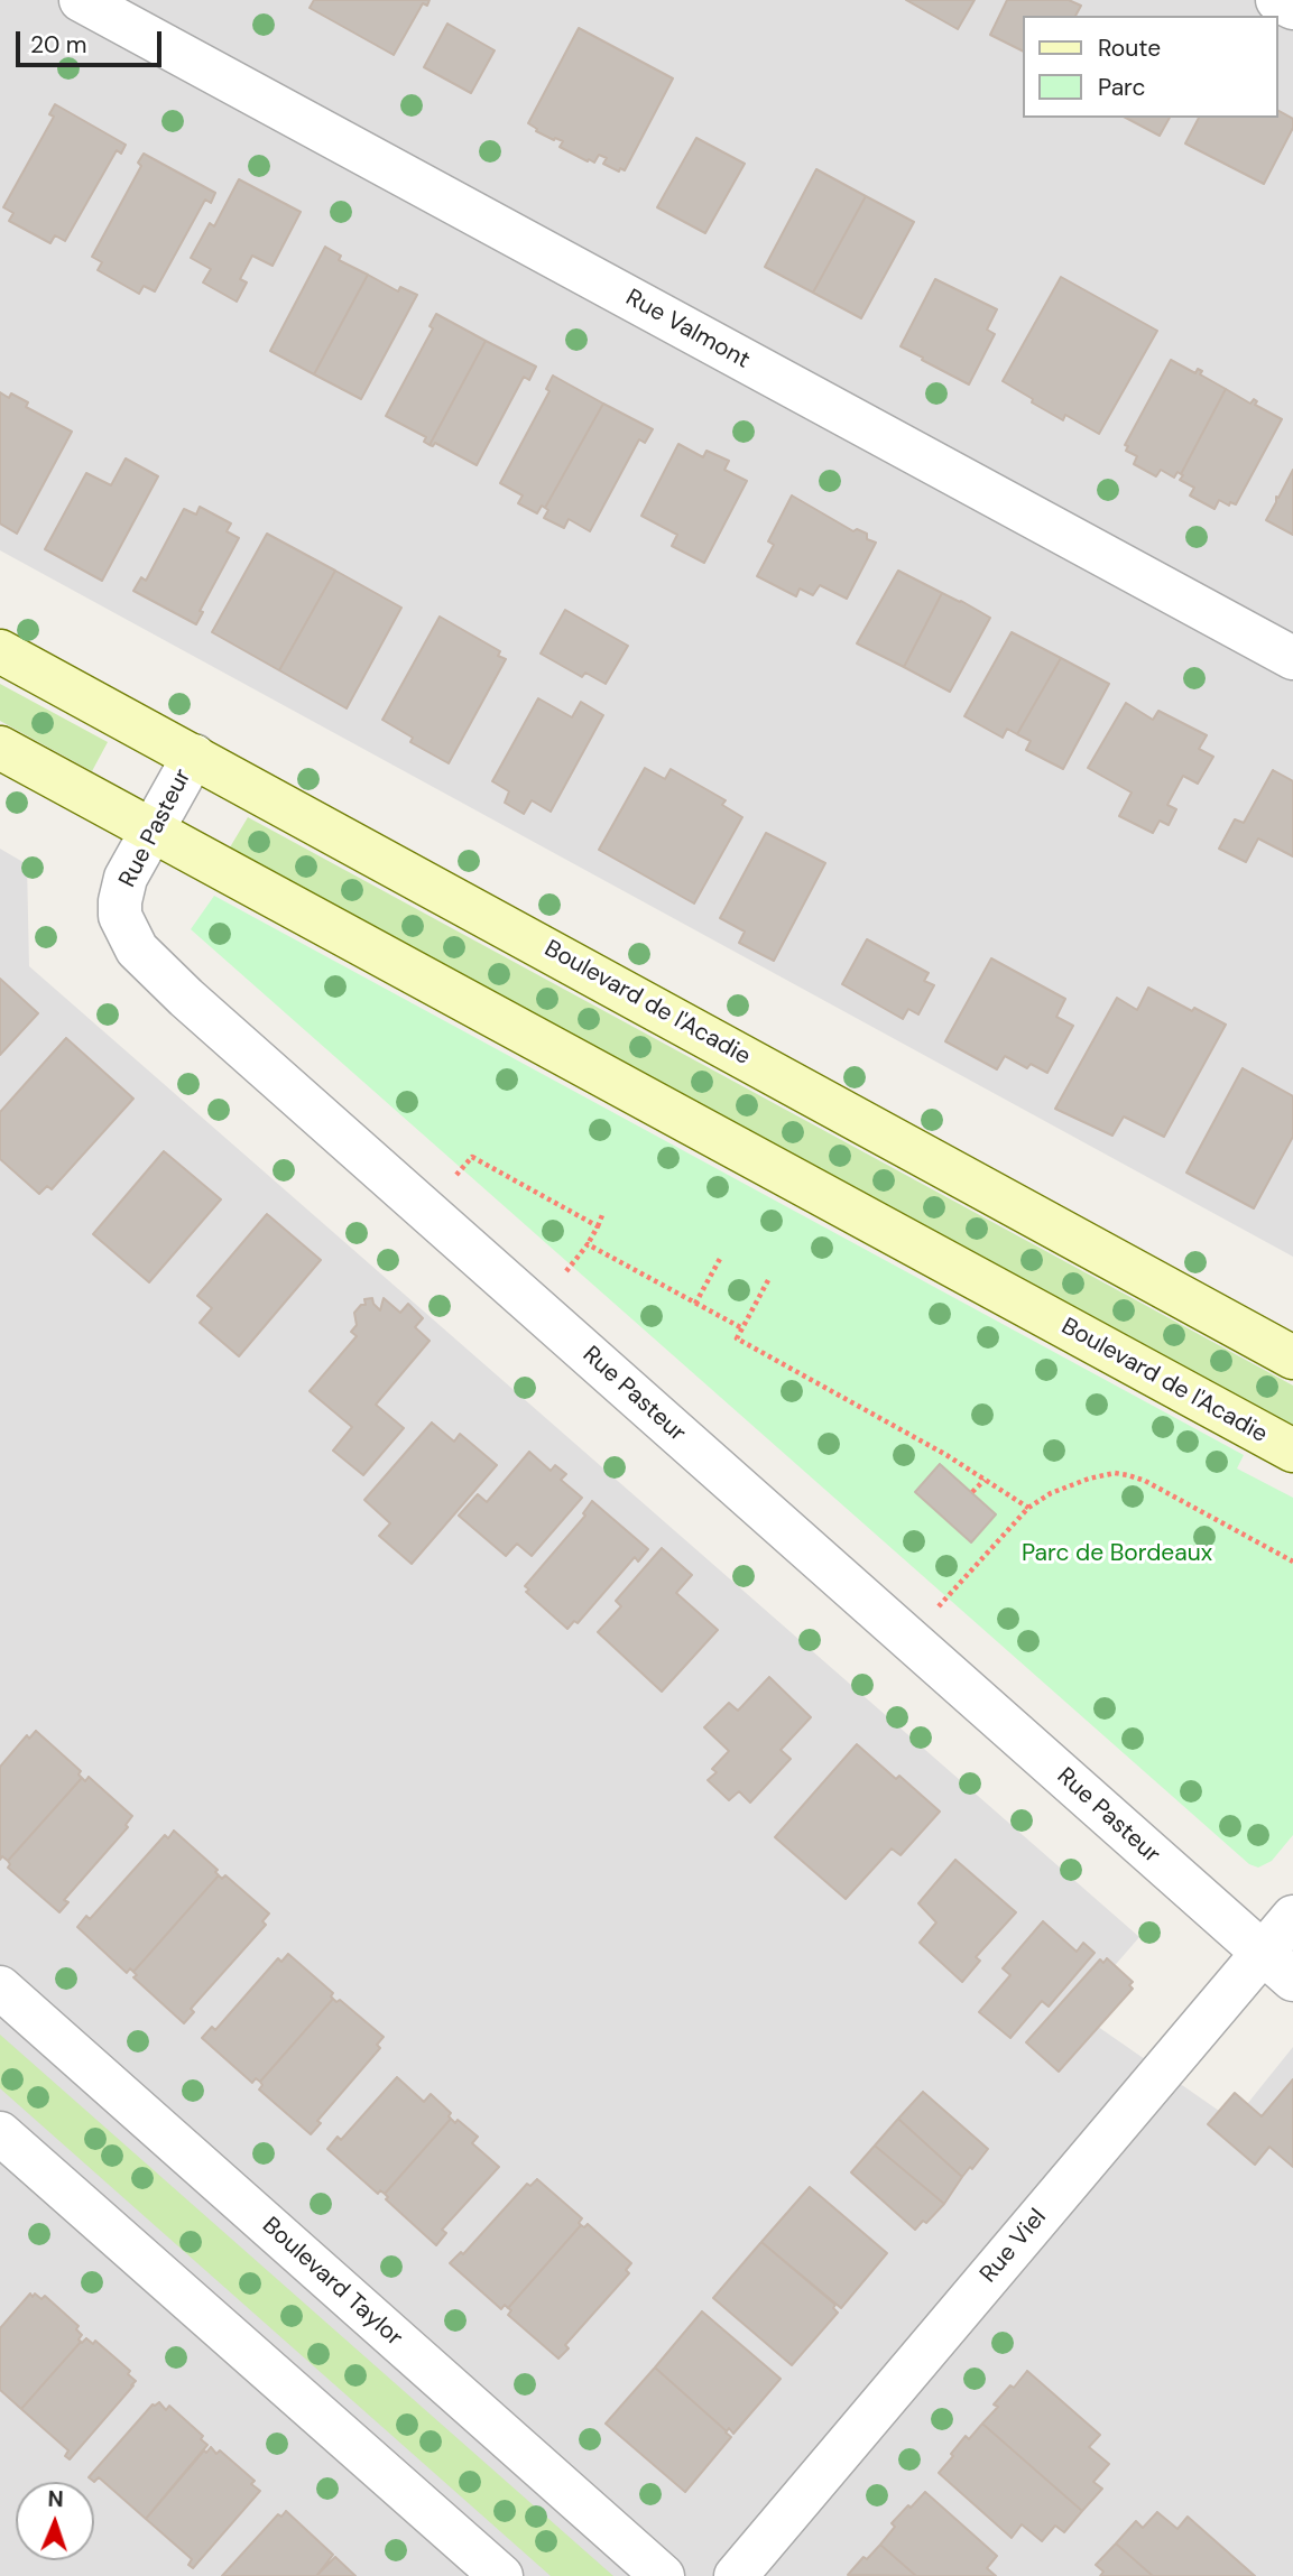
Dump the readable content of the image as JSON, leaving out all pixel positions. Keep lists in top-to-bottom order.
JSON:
{
  "streets": {
    "main road": ["Boulevard de l'Acadie"],
    "street": [
      "Rue Valmont",
      "Rue Pasteur",
      "Rue Viel",
      "Boulevard Taylor"
    ]
  },
  "crossings": [
    ["Rue Pasteur", "Boulevard de l'Acadie"],
    ["Rue Pasteur", "Rue Viel"]
  ],
  "parks": ["Parc de Bordeaux"],
  "legend": ["Route", "Parc"],
  "scale_bar": "20 m",
  "north": "top"
}
